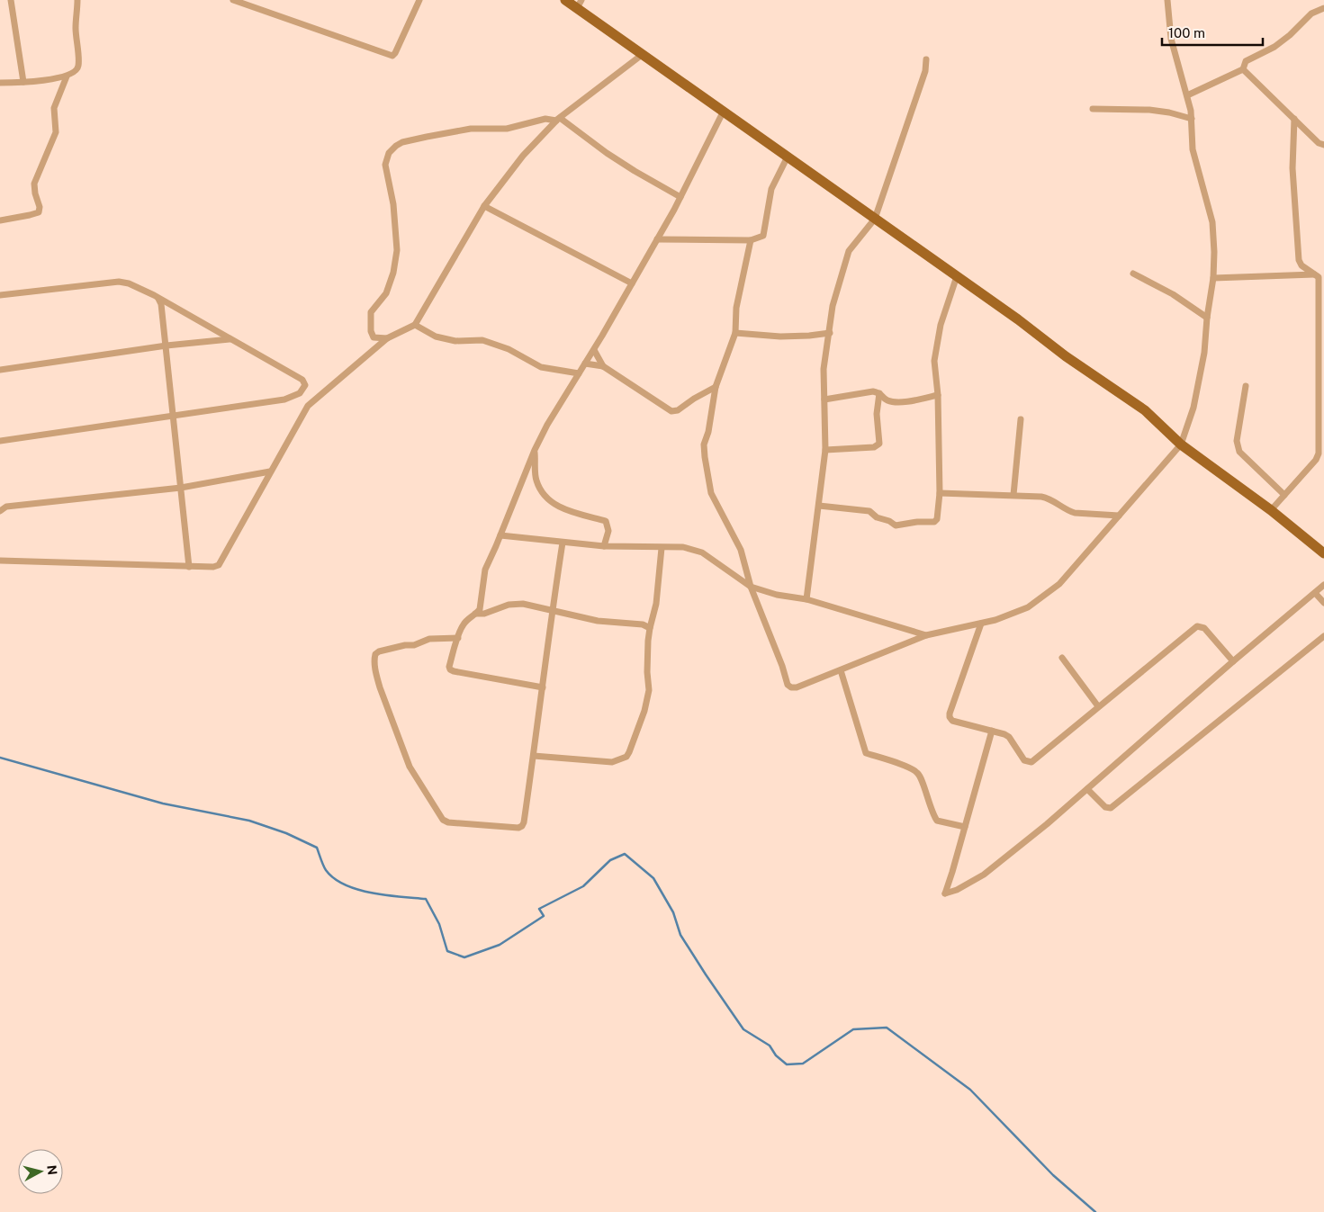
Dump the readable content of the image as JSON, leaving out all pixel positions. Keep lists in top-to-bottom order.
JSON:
{
  "scale_bar": "100 m",
  "north": "right"
}
